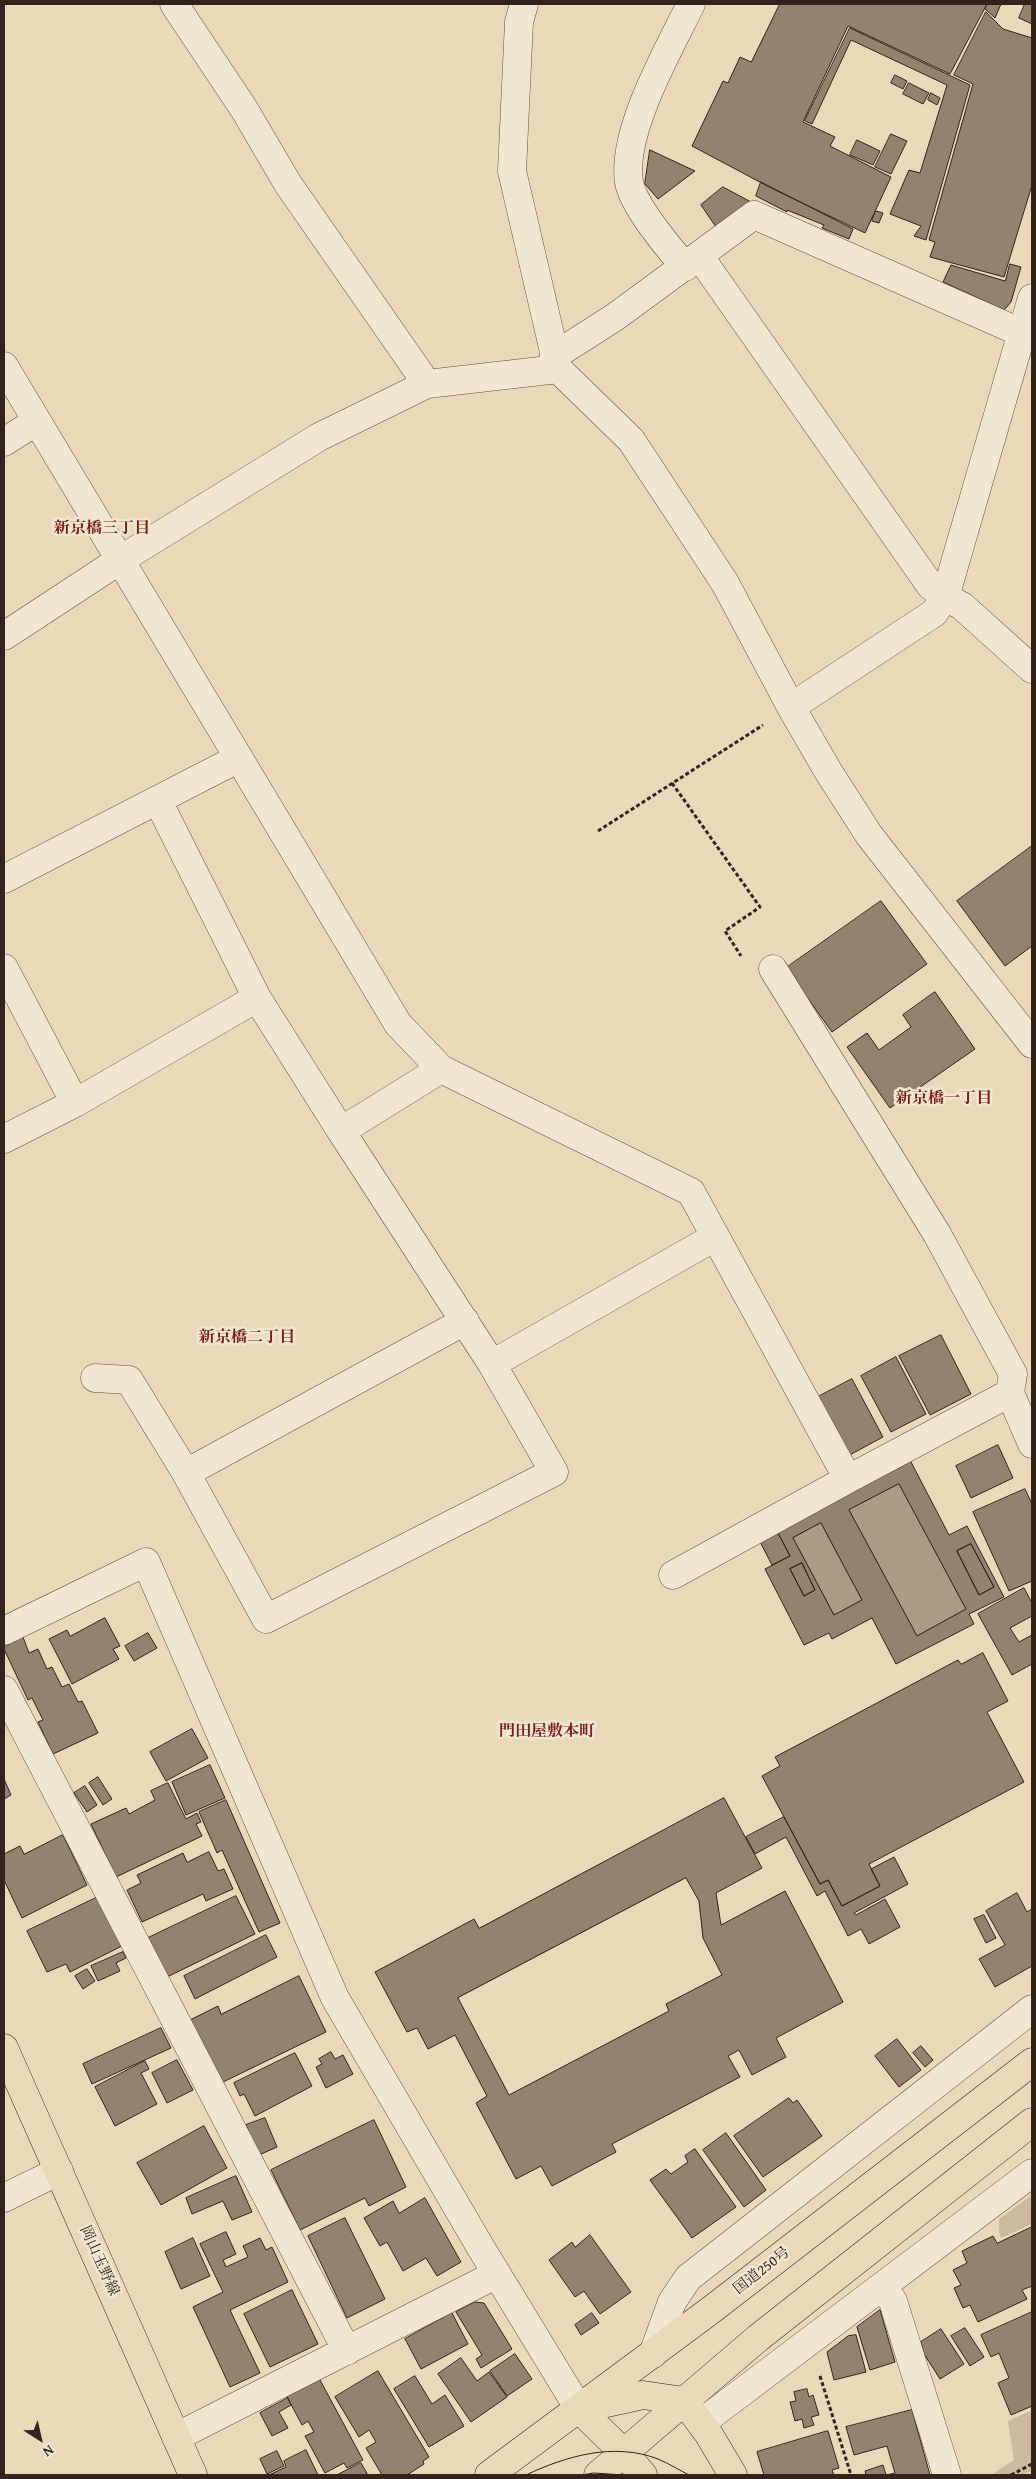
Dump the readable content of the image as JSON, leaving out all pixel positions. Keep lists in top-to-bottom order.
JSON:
{
  "streets": {
    "main road": ["岡山玉野線", "国道250号"]
  },
  "districts": [
    "新京橋三丁目",
    "新京橋一丁目",
    "新京橋二丁目",
    "門田屋敷本町"
  ],
  "north": "bottom right"
}
